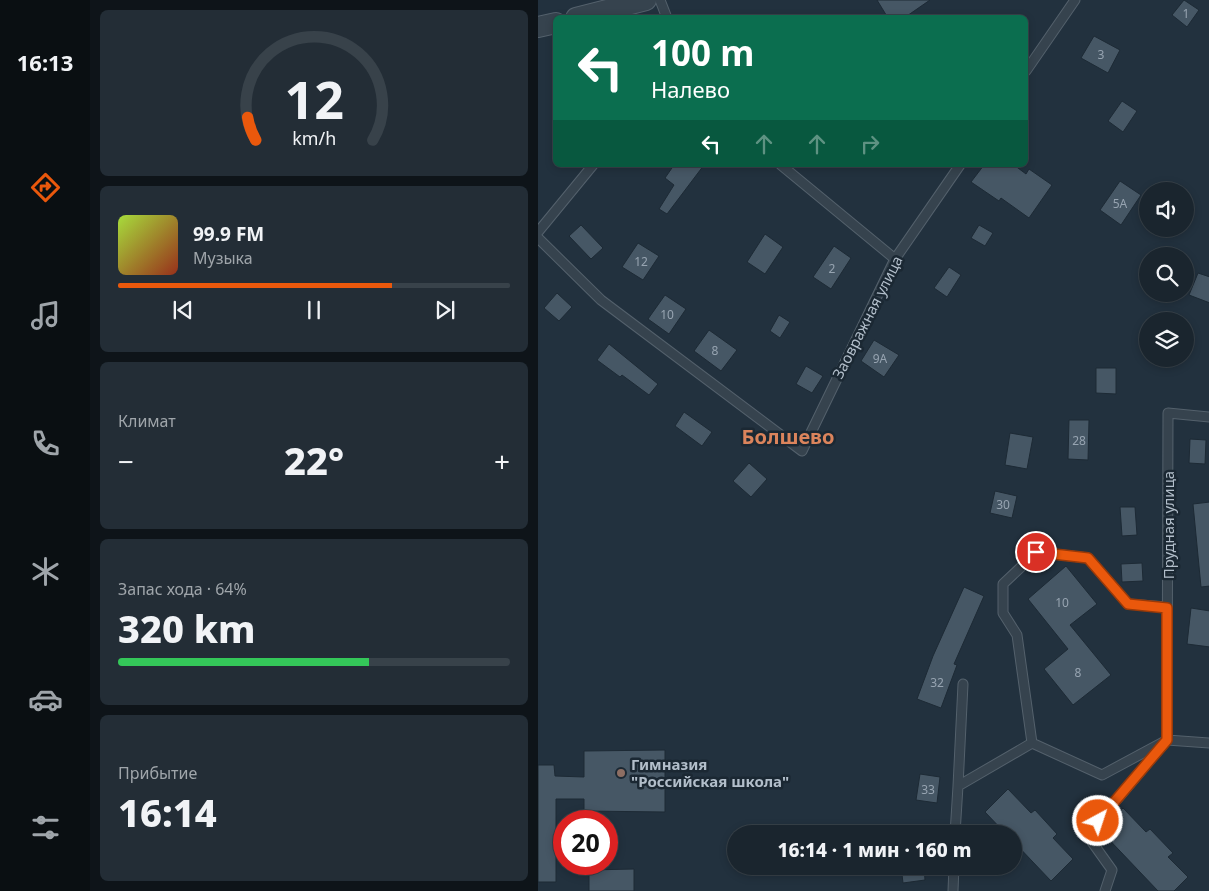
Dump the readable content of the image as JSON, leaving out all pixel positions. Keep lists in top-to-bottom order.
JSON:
{
  "streets": {
    "lane": ["Заовражная улица", "Прудная улица"]
  },
  "districts": ["Болшево"],
  "places": ["Гимназия \"Российская школа\""],
  "house_numbers": [
    "1",
    "3",
    "5А",
    "12",
    "2",
    "10",
    "8",
    "9А",
    "28",
    "30",
    "10",
    "8",
    "32",
    "33"
  ],
  "page": {
    "tabs": "16:13",
    "turn": ["100 m", "Налево"],
    "song": ["99.9 FM", "Музыка"],
    "tile": [
      "Климат",
      ["Запас хода · 64%", "320 km"],
      ["Прибытие", "16:14"]
    ],
    "heat": ["−", "22°", "+"],
    "limit": "20",
    "trip": "16:14 · 1 мин · 160 m",
    "gauge": ["12", "km/h"]
  }
}
